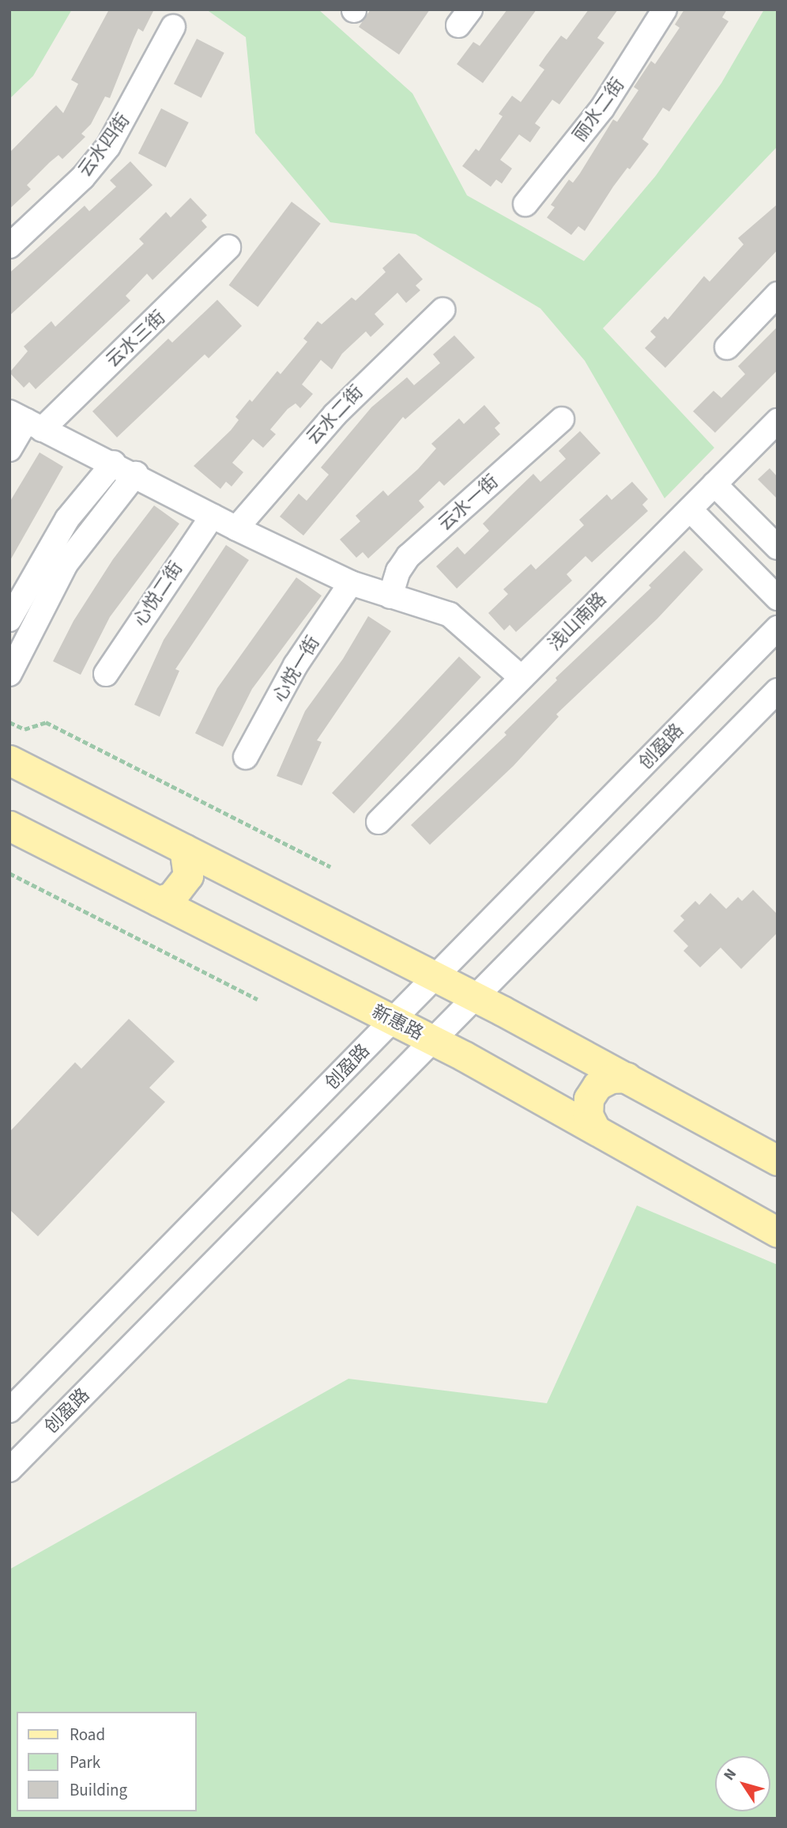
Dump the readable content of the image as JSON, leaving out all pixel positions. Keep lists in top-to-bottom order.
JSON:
{
  "streets": {
    "main road": ["新惠路"],
    "street": [
      "丽水二街",
      "云水四街",
      "云水三街",
      "云水二街",
      "云水一街",
      "心悦二街",
      "浅山南路",
      "心悦一街",
      "创盈路"
    ]
  },
  "crossings": [
    ["创盈路", "新惠路"]
  ],
  "legend": ["Road", "Park", "Building"],
  "north": "top left"
}
